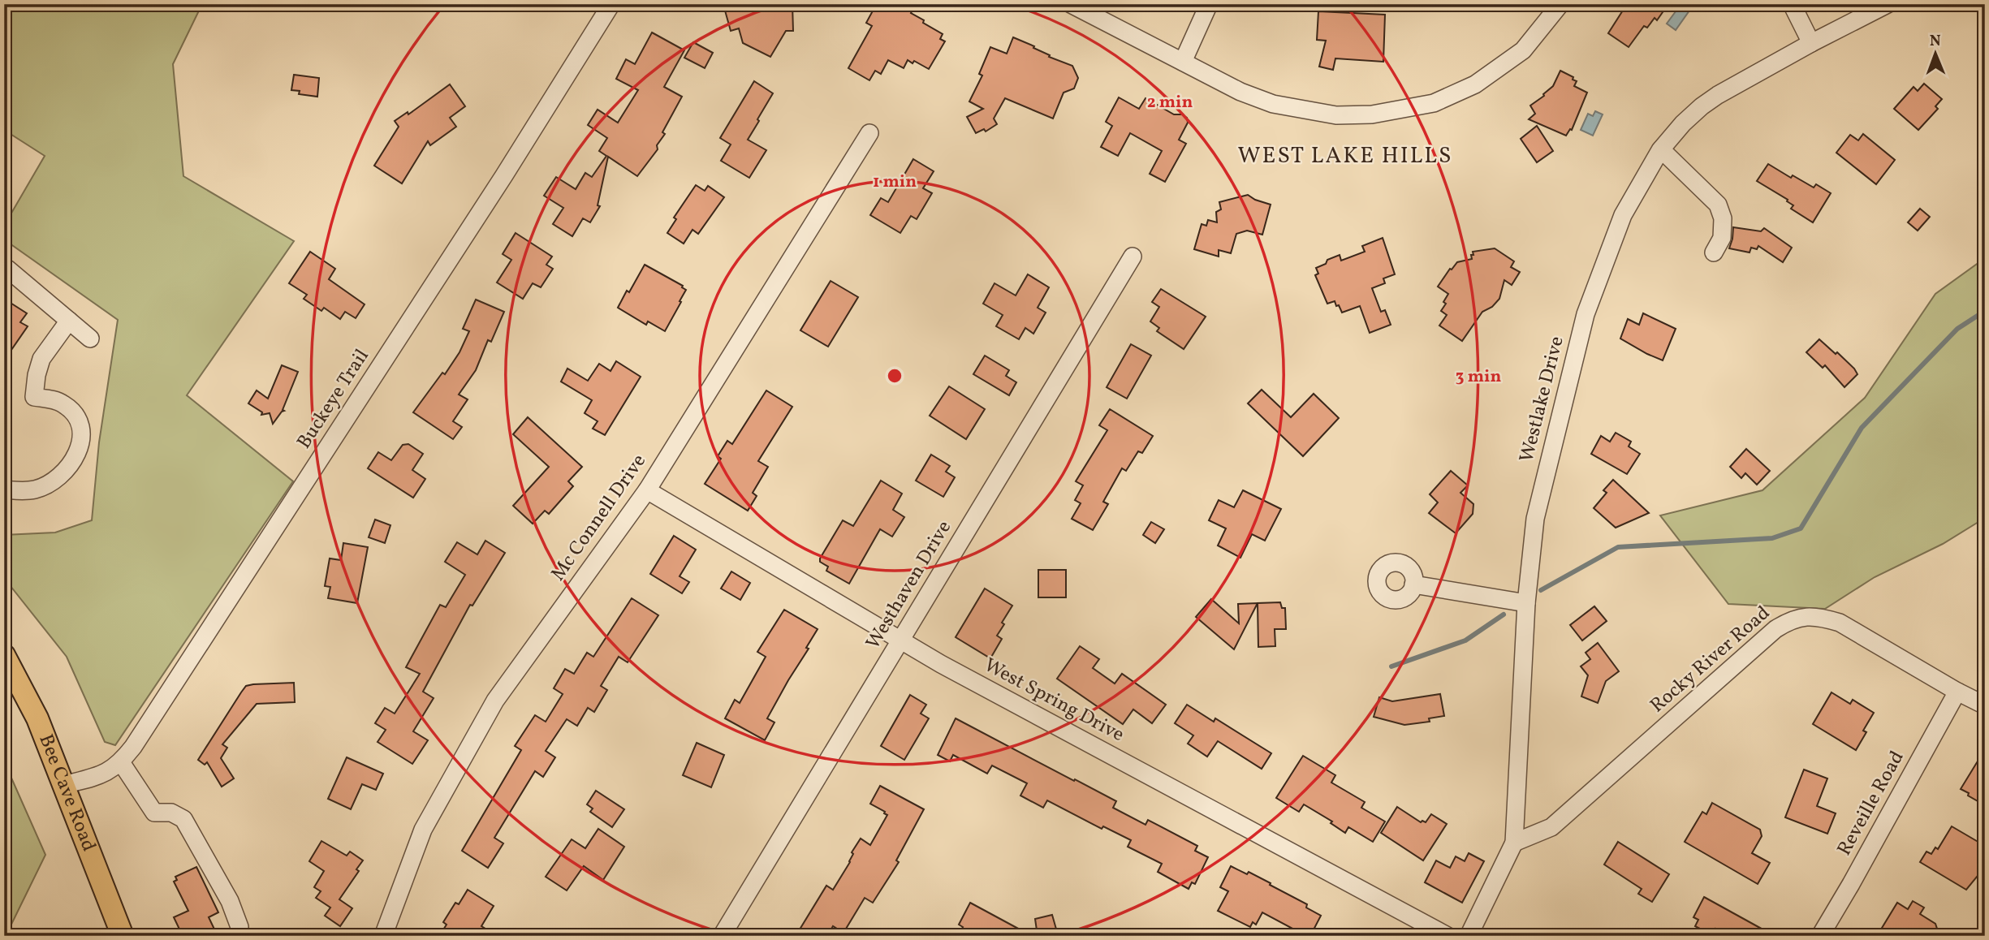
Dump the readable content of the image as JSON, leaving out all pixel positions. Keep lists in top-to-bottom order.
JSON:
{
  "streets": {
    "main road": ["Bee Cave Road"],
    "street": [
      "Buckeye Trail",
      "Westlake Drive",
      "Mc Connell Drive",
      "Westhaven Drive",
      "Rocky River Road",
      "West Spring Drive",
      "Reveille Road"
    ]
  },
  "crossings": [
    ["Buckeye Trail", "Bee Cave Road"],
    ["Westlake Drive", "Rocky River Road"],
    ["Mc Connell Drive", "West Spring Drive"],
    ["Westhaven Drive", "West Spring Drive"],
    ["Rocky River Road", "Reveille Road"]
  ],
  "districts": ["WEST LAKE HILLS"],
  "north": "top",
  "rings": ["2 min", "1 min", "3 min"]
}
